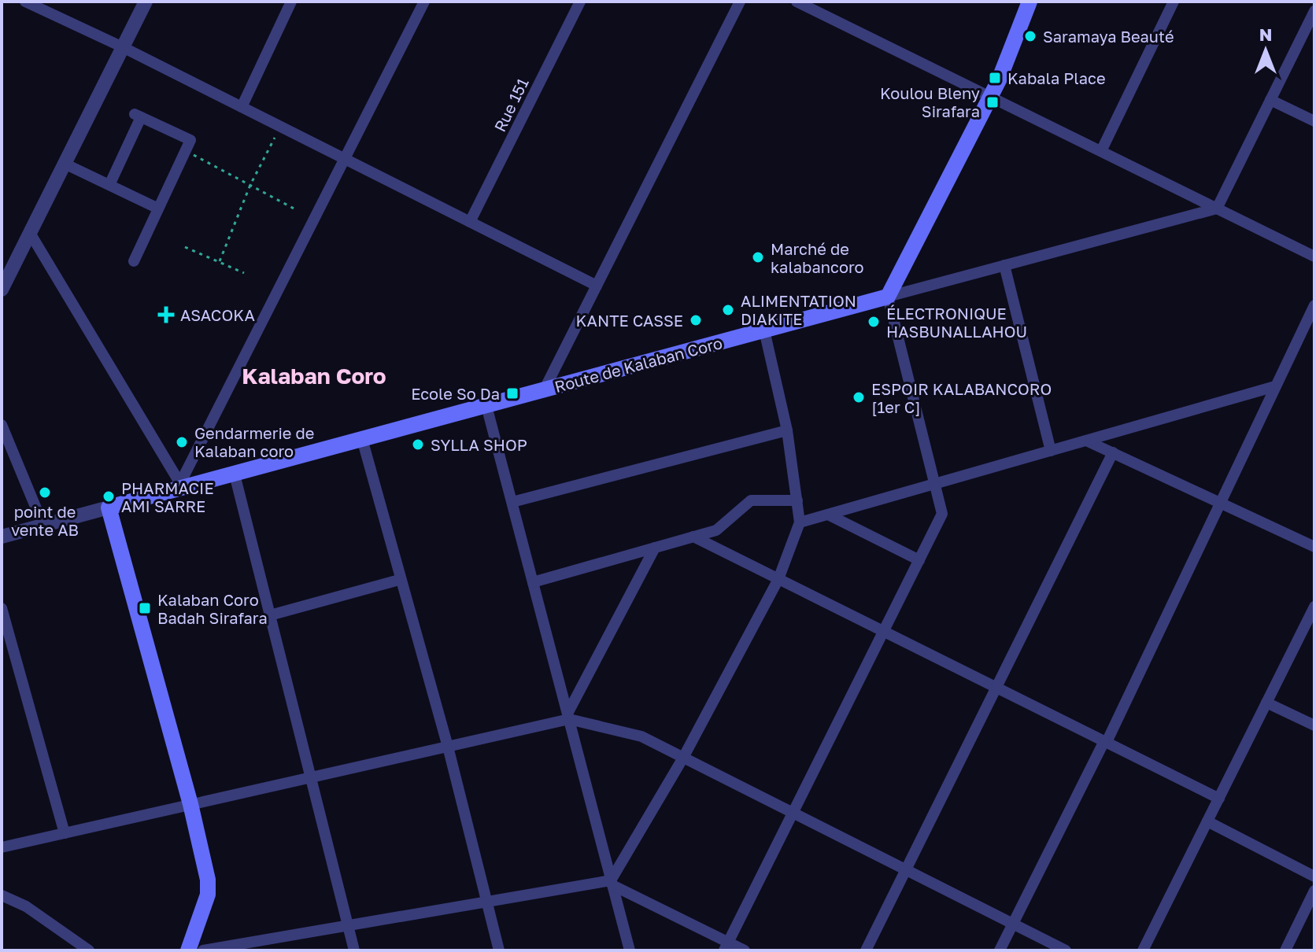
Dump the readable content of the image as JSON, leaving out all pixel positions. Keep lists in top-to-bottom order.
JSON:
{
  "streets": {
    "main road": ["Route de Kalaban Coro"],
    "street": ["Rue 151"]
  },
  "districts": ["Kalaban Coro"],
  "places": {
    "other": [
      "Saramaya Beauté",
      "Marché de kalabancoro",
      "ALIMENTATION DIAKITE",
      "KANTE CASSE",
      "ÉLECTRONIQUE HASBUNALLAHOU",
      "ESPOIR KALABANCORO [1er C]",
      "Gendarmerie de Kalaban coro",
      "SYLLA SHOP",
      "point de vente AB",
      "PHARMACIE AMI SARRE"
    ],
    "transit": [
      "Kabala Place",
      "Koulou Bleny Sirafara",
      "Ecole So Da",
      "Kalaban Coro Badah Sirafara"
    ],
    "health": ["ASACOKA"]
  },
  "north": "top"
}
